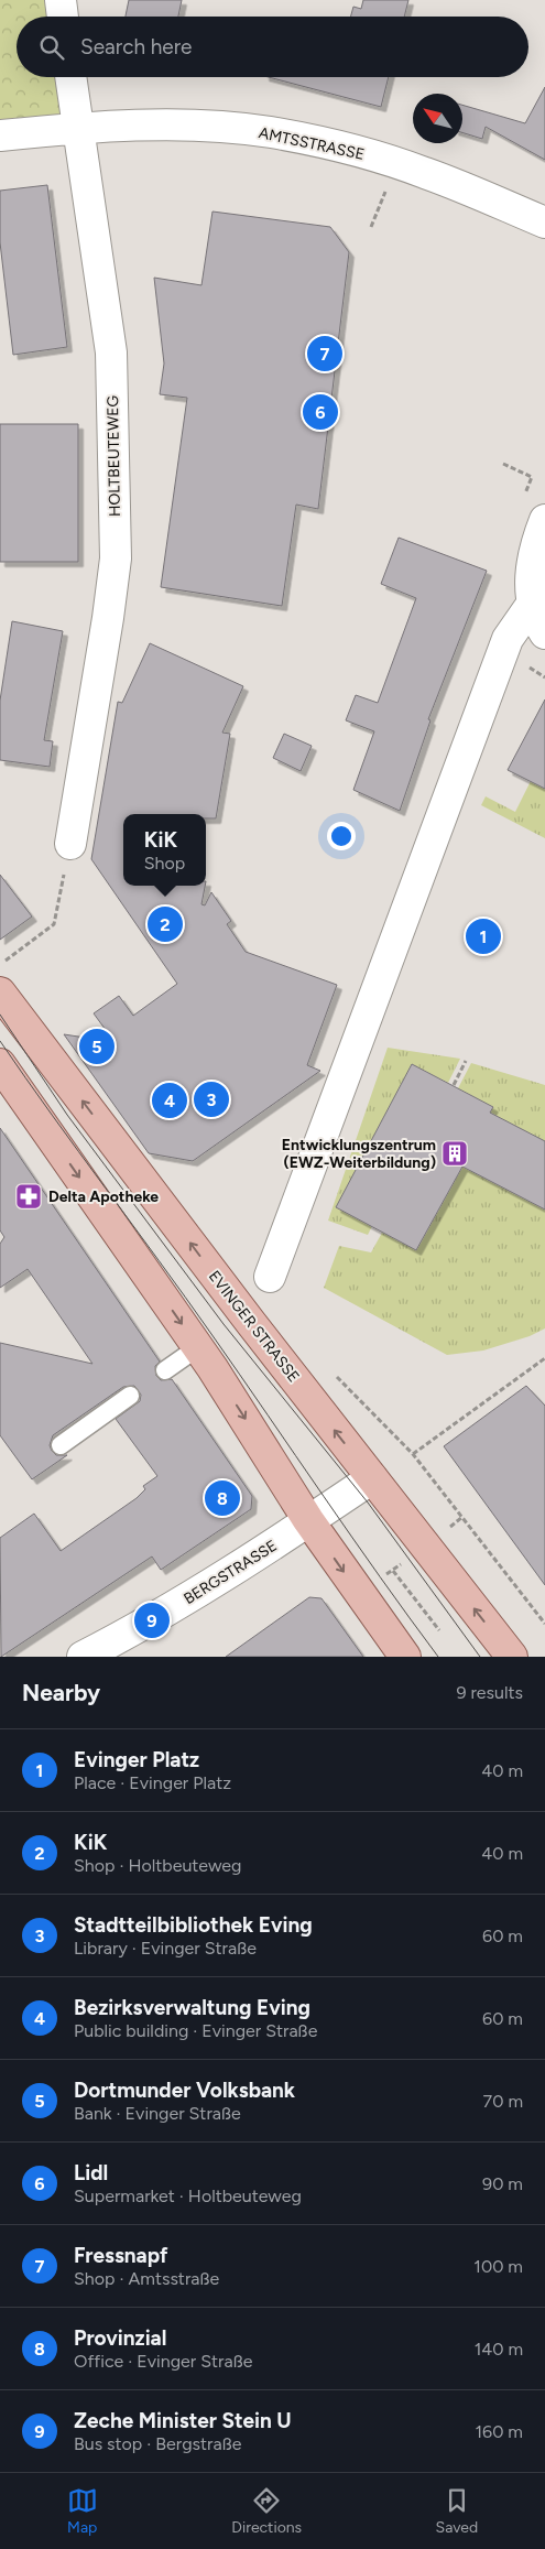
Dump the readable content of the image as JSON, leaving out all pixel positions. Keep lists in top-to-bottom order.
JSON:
{
  "streets": {
    "main road": ["EVINGER STRASSE"],
    "street": ["AMTSSTRASSE", "HOLTBEUTEWEG", "BERGSTRASSE"]
  },
  "crossings": [
    ["AMTSSTRASSE", "HOLTBEUTEWEG"],
    ["EVINGER STRASSE", "BERGSTRASSE"]
  ],
  "places": {
    "building": ["Entwicklungszentrum (EWZ-Weiterbildung)"],
    "pharmacy": ["Delta Apotheke"]
  },
  "north": "top left",
  "page": {
    "search": "Search here",
    "pins": [
      "7",
      "6",
      "2",
      "1",
      "5",
      "3",
      "4",
      "8",
      "9"
    ],
    "popup": ["KiK", "Shop"],
    "heading": ["Nearby", "9 results"],
    "list": [
      {
        "mark": "1",
        "name": "Evinger Platz",
        "note": "Place · Evinger Platz",
        "value": "40 m"
      },
      {
        "mark": "2",
        "name": "KiK",
        "note": "Shop · Holtbeuteweg",
        "value": "40 m"
      },
      {
        "mark": "3",
        "name": "Stadtteilbibliothek Eving",
        "note": "Library · Evinger Straße",
        "value": "60 m"
      },
      {
        "mark": "4",
        "name": "Bezirksverwaltung Eving",
        "note": "Public building · Evinger Straße",
        "value": "60 m"
      },
      {
        "mark": "5",
        "name": "Dortmunder Volksbank",
        "note": "Bank · Evinger Straße",
        "value": "70 m"
      },
      {
        "mark": "6",
        "name": "Lidl",
        "note": "Supermarket · Holtbeuteweg",
        "value": "90 m"
      },
      {
        "mark": "7",
        "name": "Fressnapf",
        "note": "Shop · Amtsstraße",
        "value": "100 m"
      },
      {
        "mark": "8",
        "name": "Provinzial",
        "note": "Office · Evinger Straße",
        "value": "140 m"
      },
      {
        "mark": "9",
        "name": "Zeche Minister Stein U",
        "note": "Bus stop · Bergstraße",
        "value": "160 m"
      }
    ],
    "nav": ["Map", "Directions", "Saved"]
  }
}
